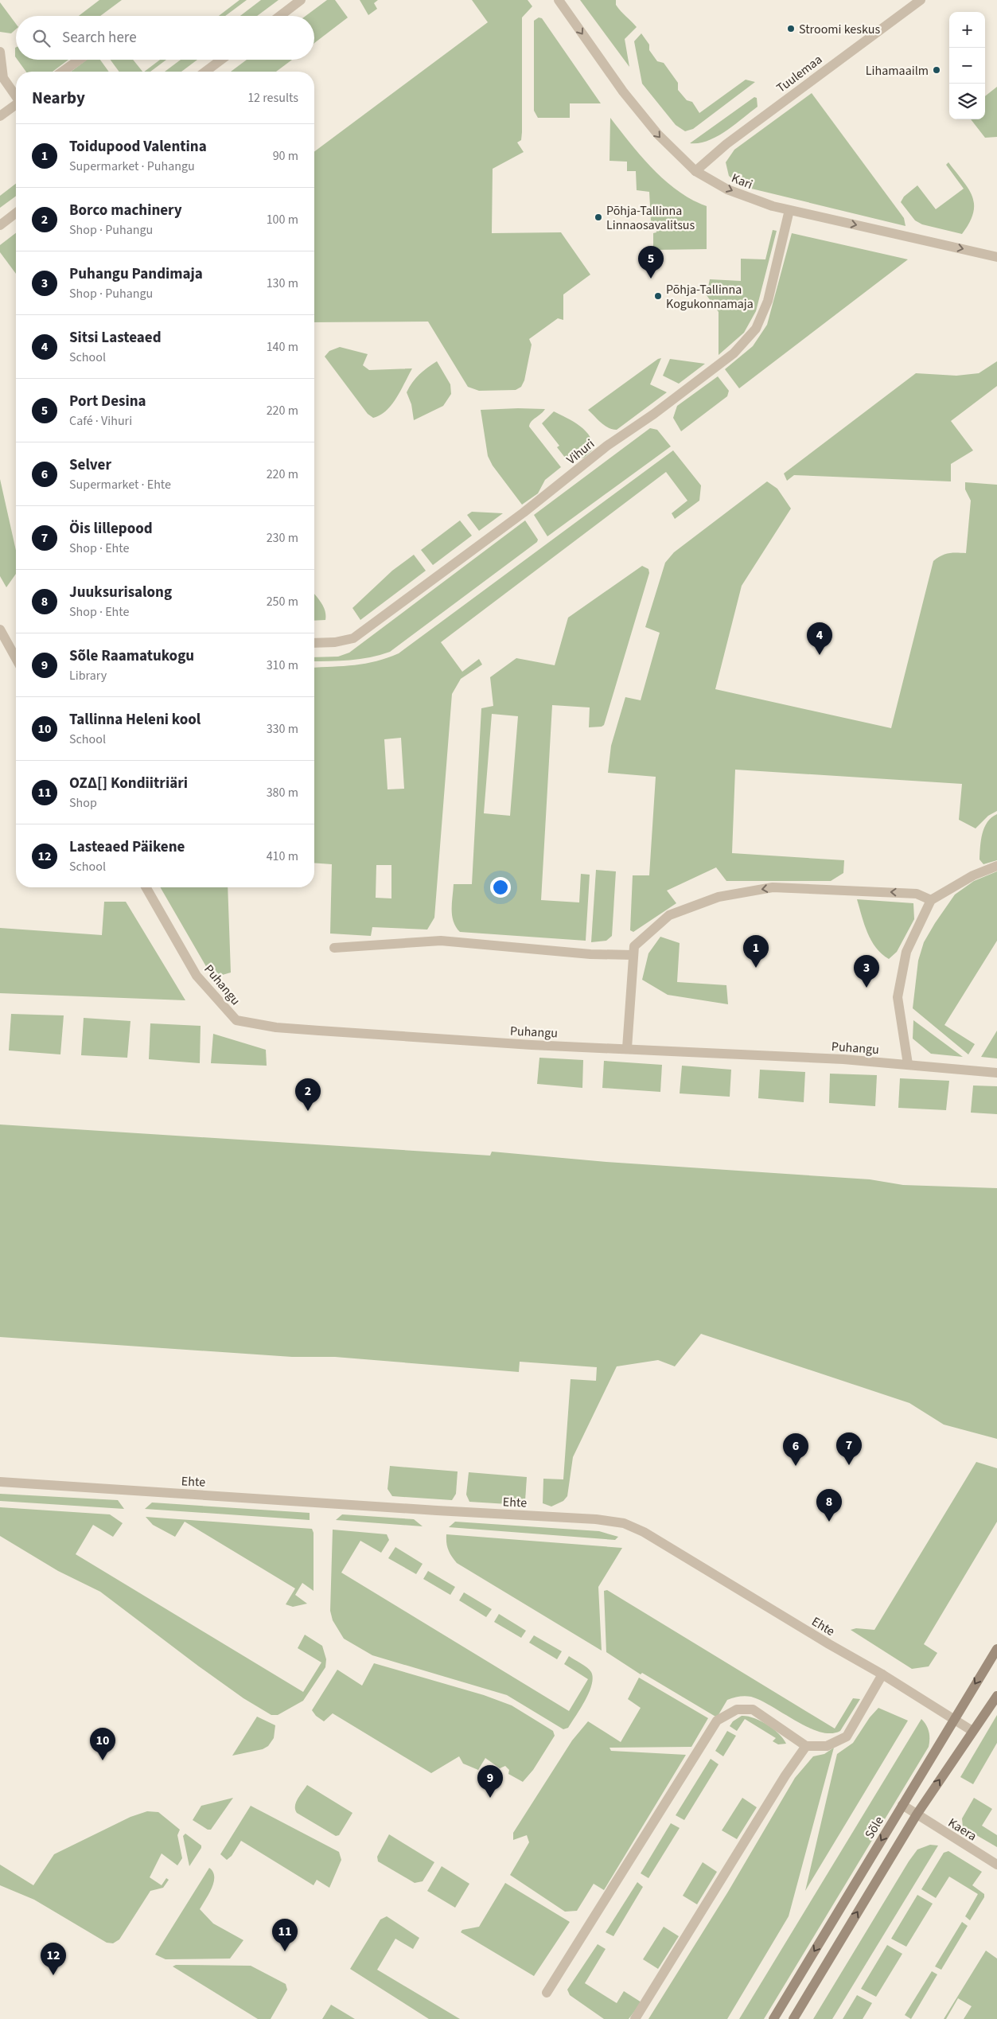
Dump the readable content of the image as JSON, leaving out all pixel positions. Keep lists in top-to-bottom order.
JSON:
{
  "streets": {
    "main road": ["Sõle"],
    "street": [
      "Tuulemaa",
      "Kari",
      "Vihuri",
      "Puhangu",
      "Ehte",
      "Kaera"
    ]
  },
  "crossings": [
    ["Tuulemaa", "Kari"],
    ["Kari", "Vihuri"],
    ["Ehte", "Sõle"],
    ["Sõle", "Kaera"]
  ],
  "one_way": ["Kari"],
  "places": [
    "Stroomi keskus",
    "Lihamaailm",
    "Põhja-Tallinna Linnaosavalitsus",
    "Põhja-Tallinna Kogukonnamaja"
  ],
  "page": {
    "map_buttons": ["+", "−"],
    "search": "Search here",
    "heading": ["Nearby", "12 results"],
    "list": [
      {
        "mark": "1",
        "name": "Toidupood Valentina",
        "note": "Supermarket · Puhangu",
        "value": "90 m"
      },
      {
        "mark": "2",
        "name": "Borco machinery",
        "note": "Shop · Puhangu",
        "value": "100 m"
      },
      {
        "mark": "3",
        "name": "Puhangu Pandimaja",
        "note": "Shop · Puhangu",
        "value": "130 m"
      },
      {
        "mark": "4",
        "name": "Sitsi Lasteaed",
        "note": "School",
        "value": "140 m"
      },
      {
        "mark": "5",
        "name": "Port Desina",
        "note": "Café · Vihuri",
        "value": "220 m"
      },
      {
        "mark": "6",
        "name": "Selver",
        "note": "Supermarket · Ehte",
        "value": "220 m"
      },
      {
        "mark": "7",
        "name": "Öis lillepood",
        "note": "Shop · Ehte",
        "value": "230 m"
      },
      {
        "mark": "8",
        "name": "Juuksurisalong",
        "note": "Shop · Ehte",
        "value": "250 m"
      },
      {
        "mark": "9",
        "name": "Sõle Raamatukogu",
        "note": "Library",
        "value": "310 m"
      },
      {
        "mark": "10",
        "name": "Tallinna Heleni kool",
        "note": "School",
        "value": "330 m"
      },
      {
        "mark": "11",
        "name": "OZ∆[] Kondiitriäri",
        "note": "Shop",
        "value": "380 m"
      },
      {
        "mark": "12",
        "name": "Lasteaed Päikene",
        "note": "School",
        "value": "410 m"
      }
    ],
    "pins": [
      "5",
      "4",
      "1",
      "3",
      "2",
      "7",
      "6",
      "8",
      "10",
      "9",
      "11",
      "12"
    ]
  }
}
